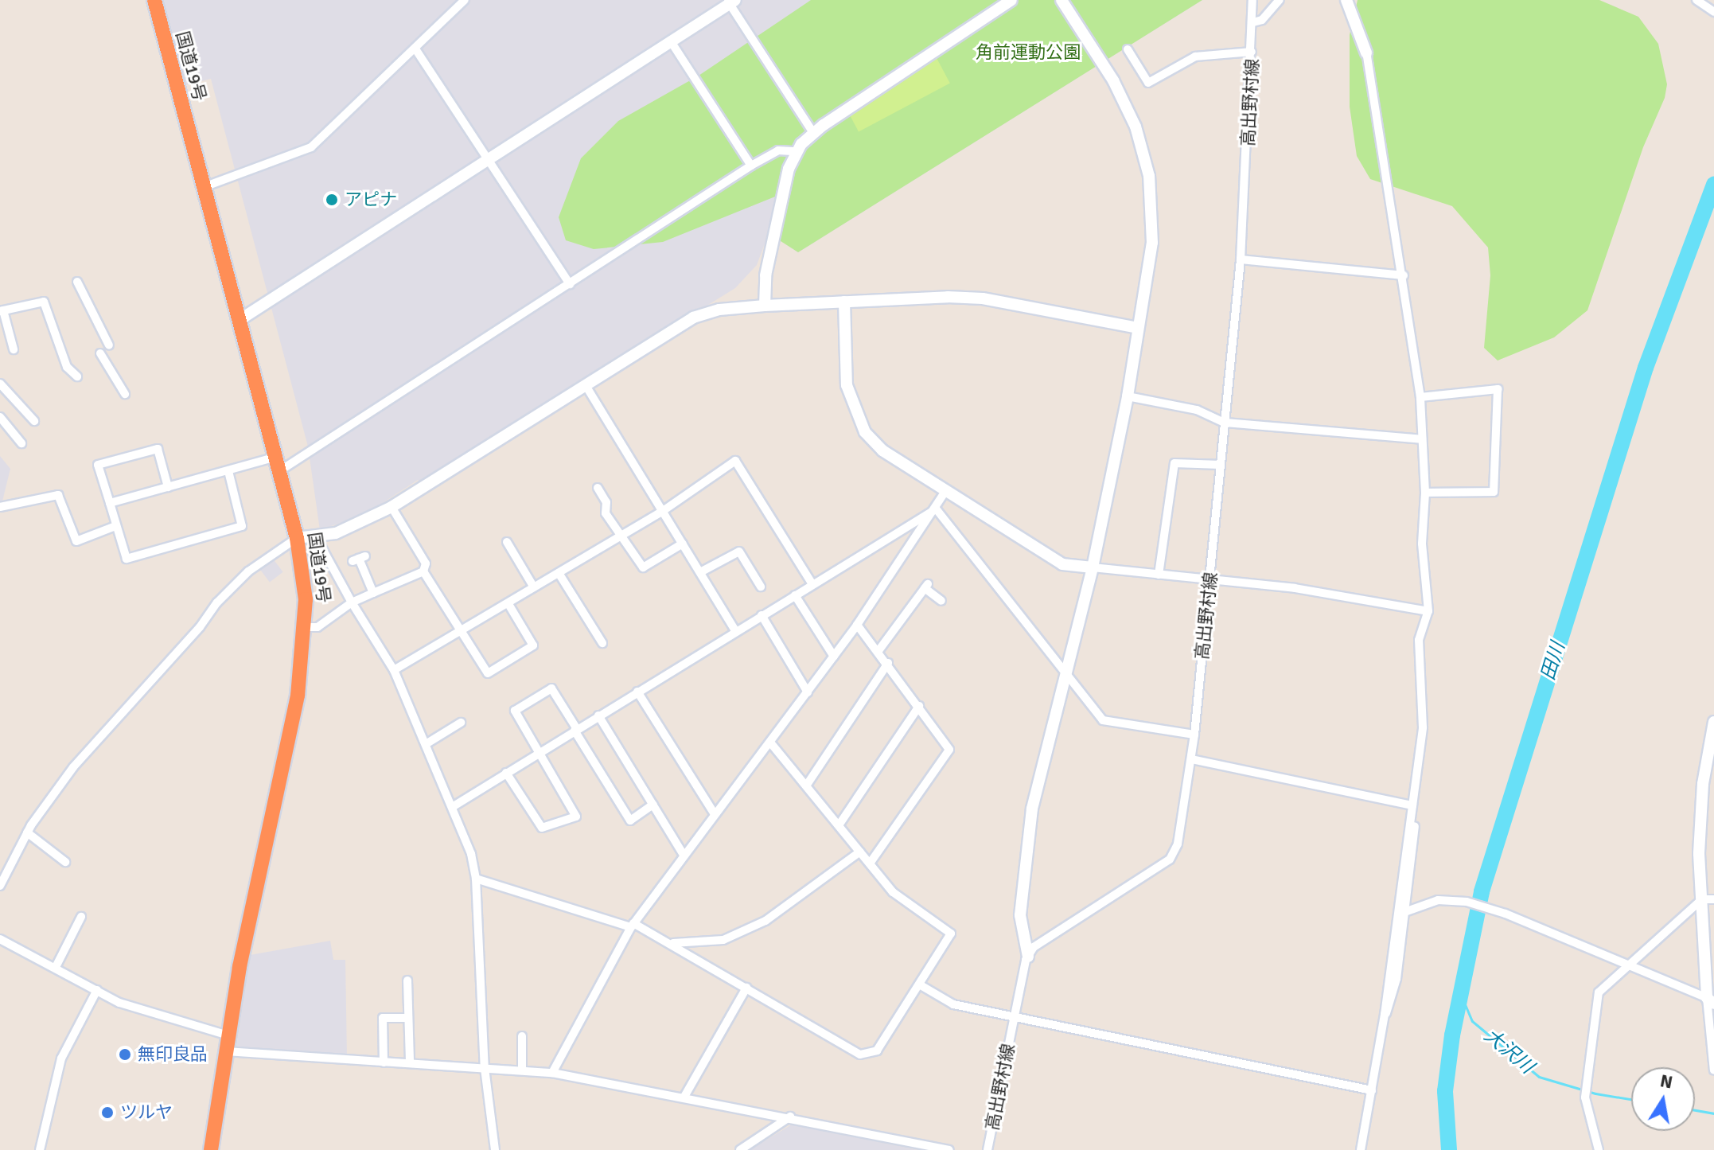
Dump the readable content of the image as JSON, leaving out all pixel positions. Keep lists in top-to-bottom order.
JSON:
{
  "streets": {
    "highway": ["国道19号"],
    "street": ["高出野村線"]
  },
  "water": ["田川", "大沢川"],
  "parks": ["角前運動公園"],
  "places": ["アピナ", "無印良品", "ツルヤ"],
  "north": "top"
}
